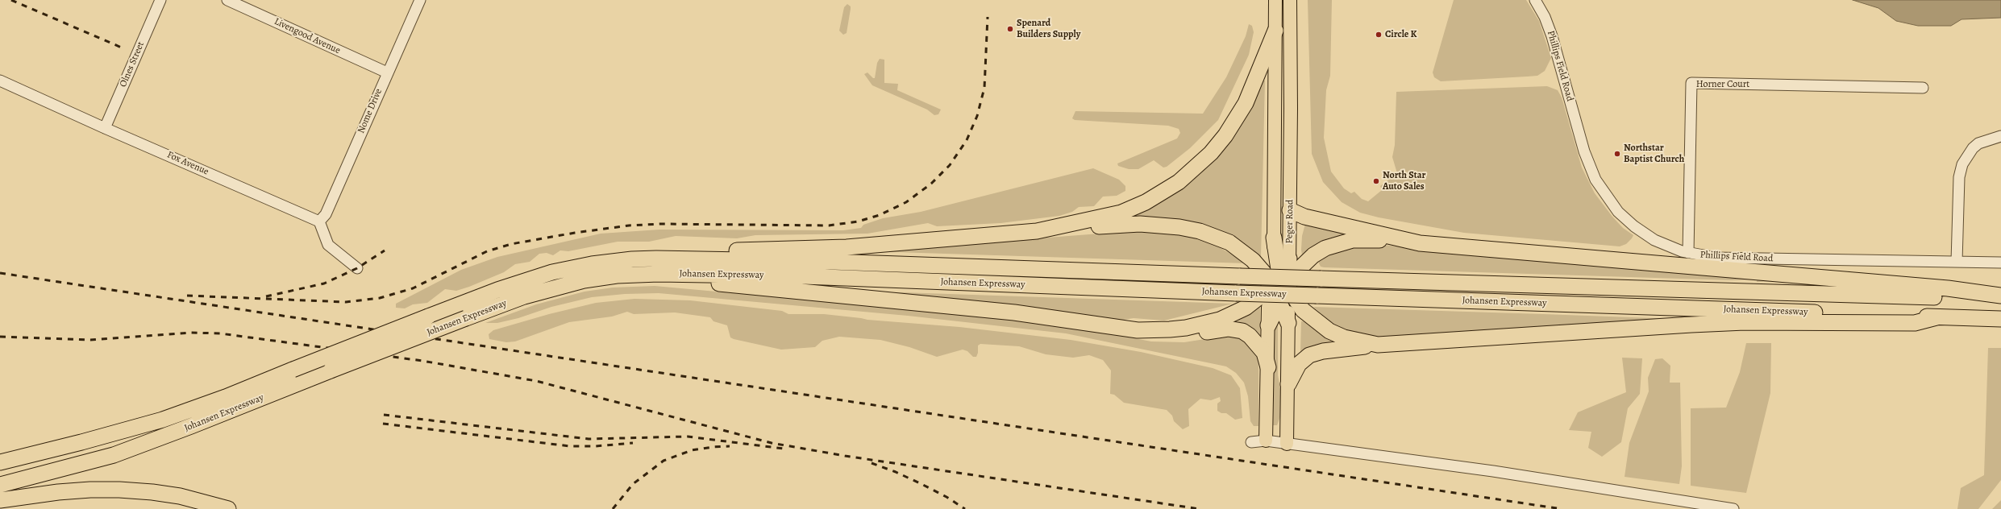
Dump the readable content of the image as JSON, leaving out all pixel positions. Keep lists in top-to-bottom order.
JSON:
{
  "streets": {
    "highway": ["Johansen Expressway"],
    "main road": ["Peger Road"],
    "street": [
      "Livengood Avenue",
      "Olnes Street",
      "Phillips Field Road",
      "Horner Court",
      "Nome Drive",
      "Fox Avenue"
    ]
  },
  "crossings": [
    ["Livengood Avenue", "Nome Drive"],
    ["Olnes Street", "Fox Avenue"],
    ["Phillips Field Road", "Horner Court"],
    ["Nome Drive", "Fox Avenue"]
  ],
  "places": [
    "Spenard Builders Supply",
    "Circle K",
    "Northstar Baptist Church",
    "North Star Auto Sales"
  ]
}
